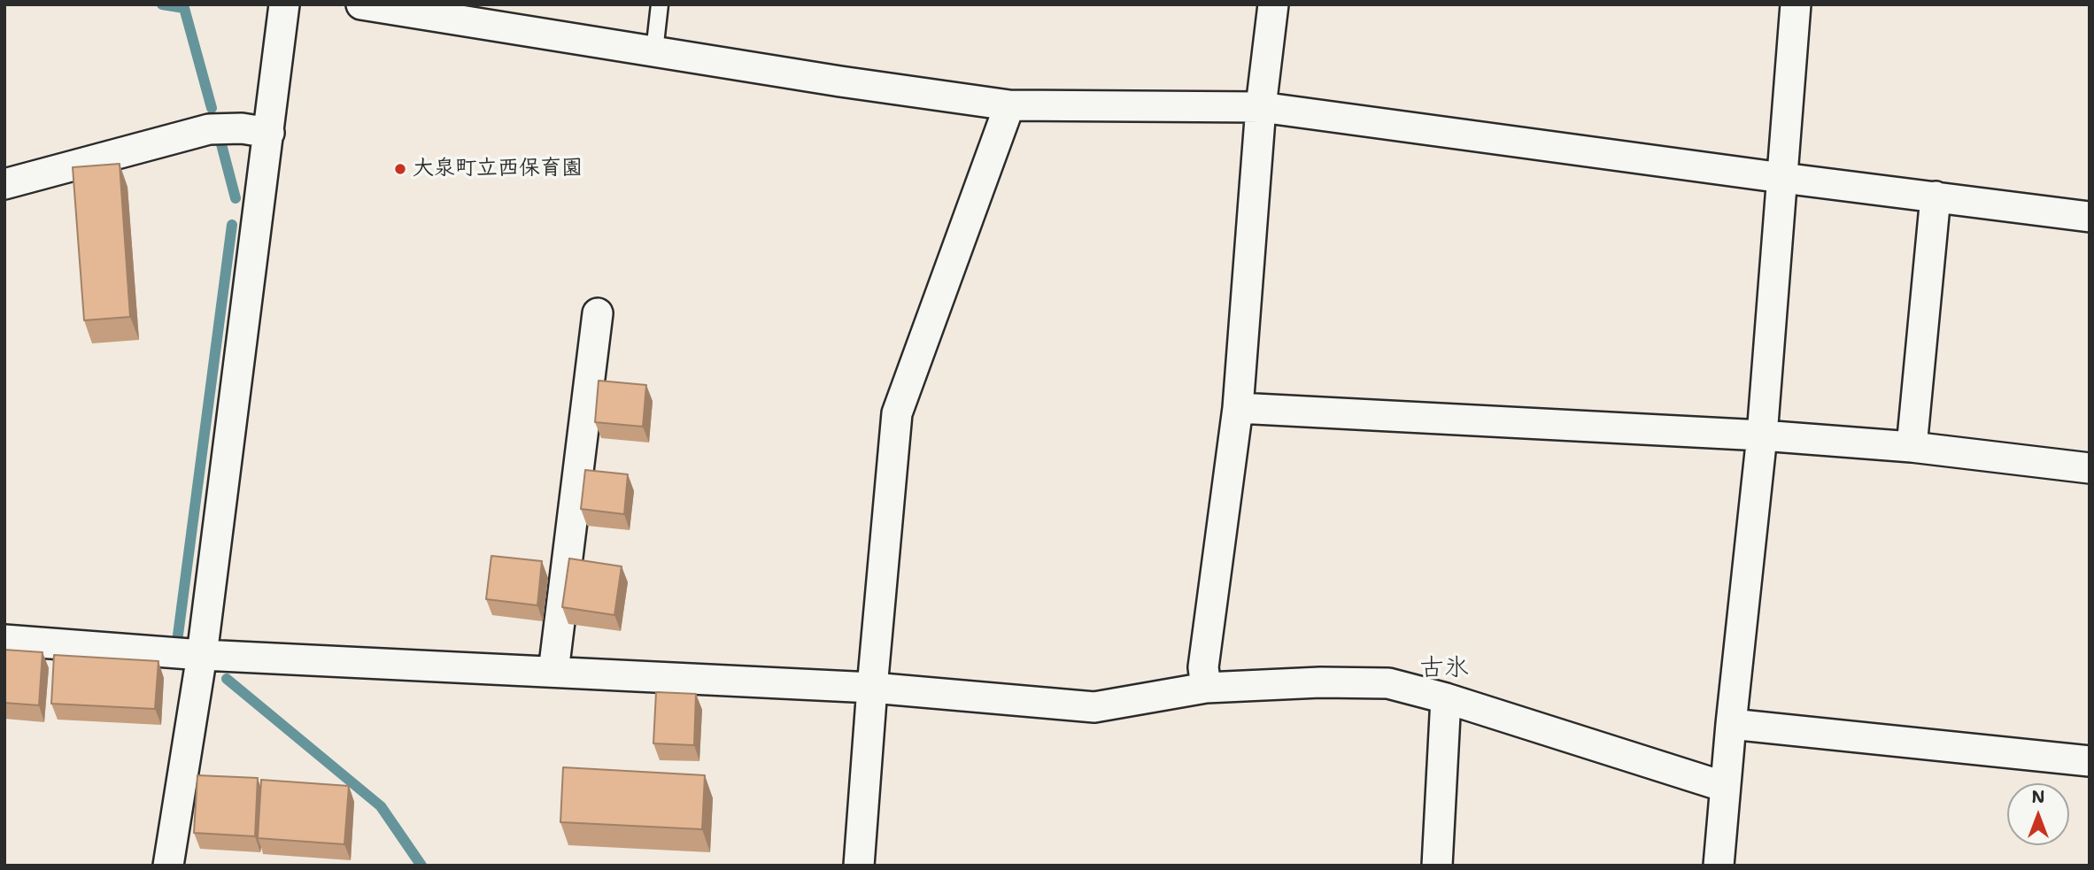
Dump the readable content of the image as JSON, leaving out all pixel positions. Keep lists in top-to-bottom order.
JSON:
{
  "districts": ["古氷"],
  "places": ["大泉町立西保育園"],
  "north": "top"
}
